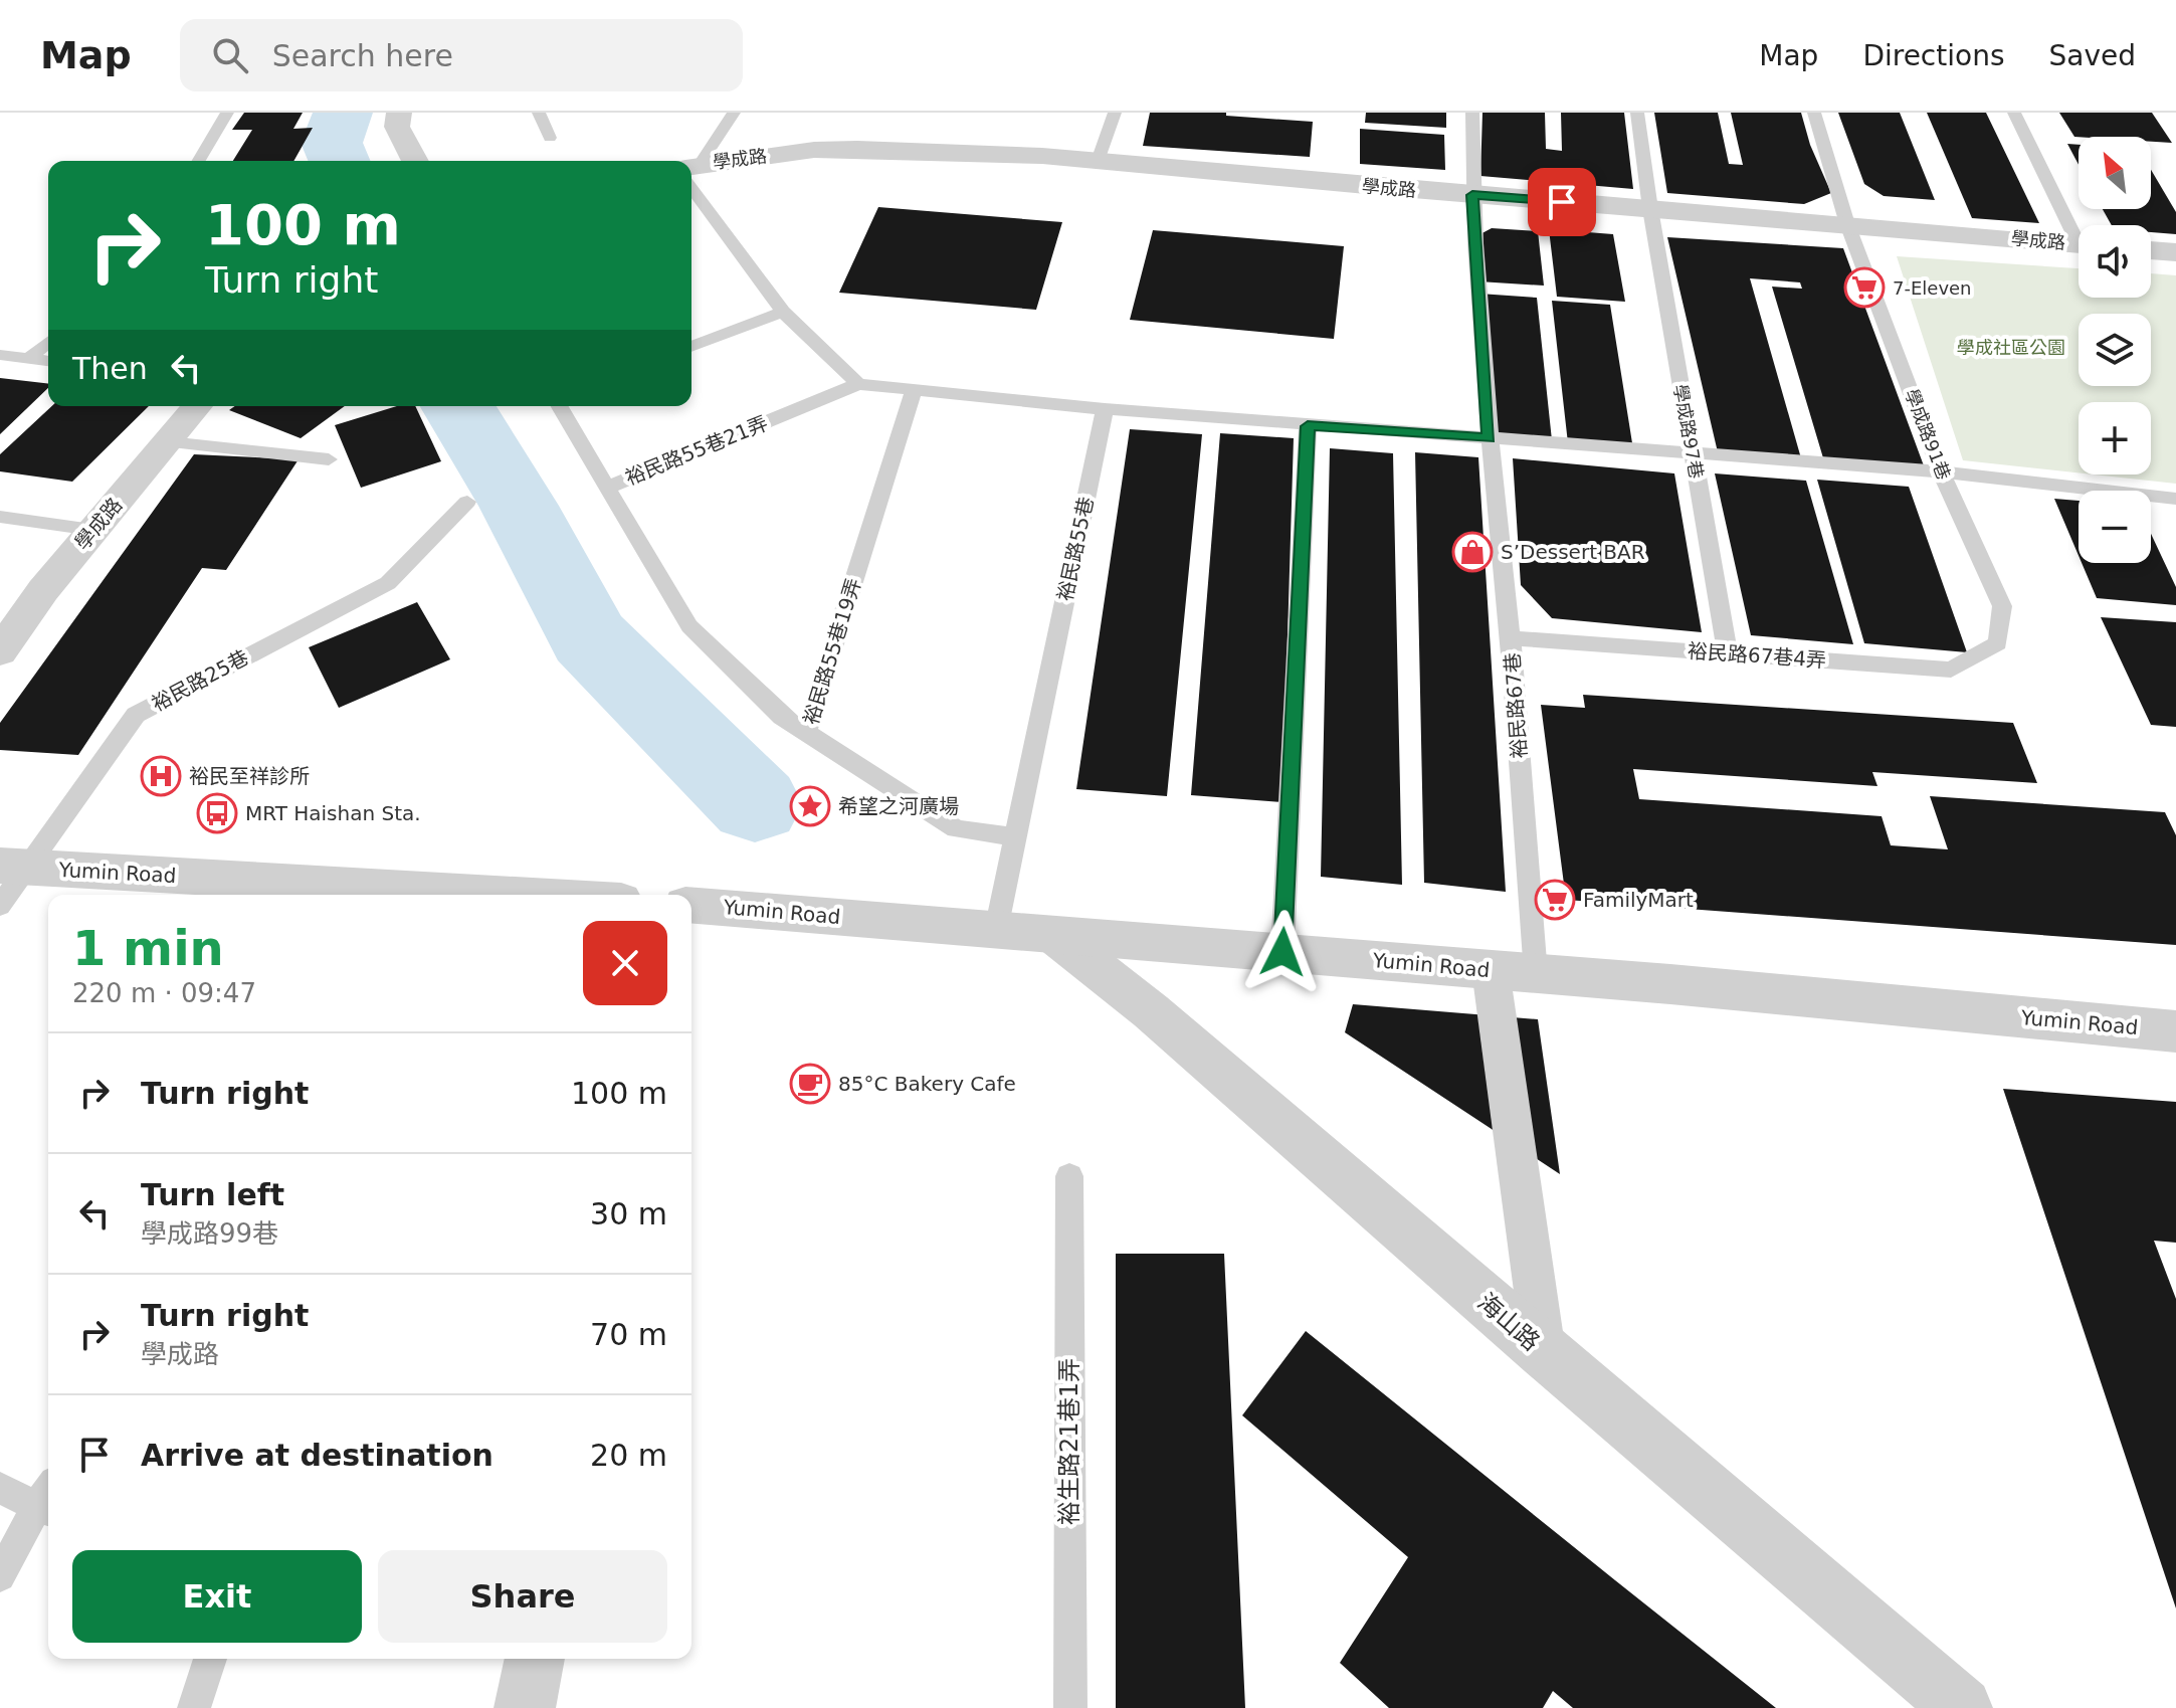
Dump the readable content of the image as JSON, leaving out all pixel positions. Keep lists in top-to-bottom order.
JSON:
{
  "streets": {
    "street": ["學成路", "Yumin Road", "海山路"],
    "lane": [
      "學成路97巷",
      "學成路91巷",
      "裕民路55巷21弄",
      "裕民路55巷",
      "裕民路55巷19弄",
      "裕民路67巷4弄",
      "裕民路25巷",
      "裕民路67巷",
      "裕生路21巷1弄"
    ]
  },
  "crossings": [
    ["學成路", "學成路97巷"],
    ["學成路", "學成路91巷"],
    ["學成路", "裕民路67巷"],
    ["學成路97巷", "裕民路67巷4弄"],
    ["學成路91巷", "裕民路67巷4弄"],
    ["裕民路55巷21弄", "裕民路55巷19弄"],
    ["裕民路55巷", "裕民路55巷19弄"],
    ["裕民路55巷", "Yumin Road"],
    ["裕民路67巷4弄", "裕民路67巷"],
    ["裕民路25巷", "Yumin Road"],
    ["裕民路67巷", "Yumin Road"],
    ["Yumin Road", "海山路"]
  ],
  "parks": ["學成社區公園"],
  "places": {
    "supermarket": ["7-Eleven", "FamilyMart"],
    "shop": ["S’Dessert BAR"],
    "hospital": ["裕民至祥診所"],
    "place": ["希望之河廣場"],
    "bus stop": ["MRT Haishan Sta."],
    "cafe": ["85°C Bakery Cafe"]
  },
  "north": "top left",
  "page": {
    "header": "Map",
    "search": "Search here",
    "nav": ["Map", "Directions", "Saved"],
    "map_buttons": ["+", "−"],
    "turn": ["100 m", "Turn right"],
    "then": "Then",
    "heading": ["1 min", "220 m · 09:47"],
    "list": [
      {
        "name": "Turn right",
        "value": "100 m"
      },
      {
        "name": "Turn left",
        "note": "學成路99巷",
        "value": "30 m"
      },
      {
        "name": "Turn right",
        "note": "學成路",
        "value": "70 m"
      },
      {
        "name": "Arrive at destination",
        "value": "20 m"
      }
    ],
    "buttons": ["Exit", "Share"]
  }
}
